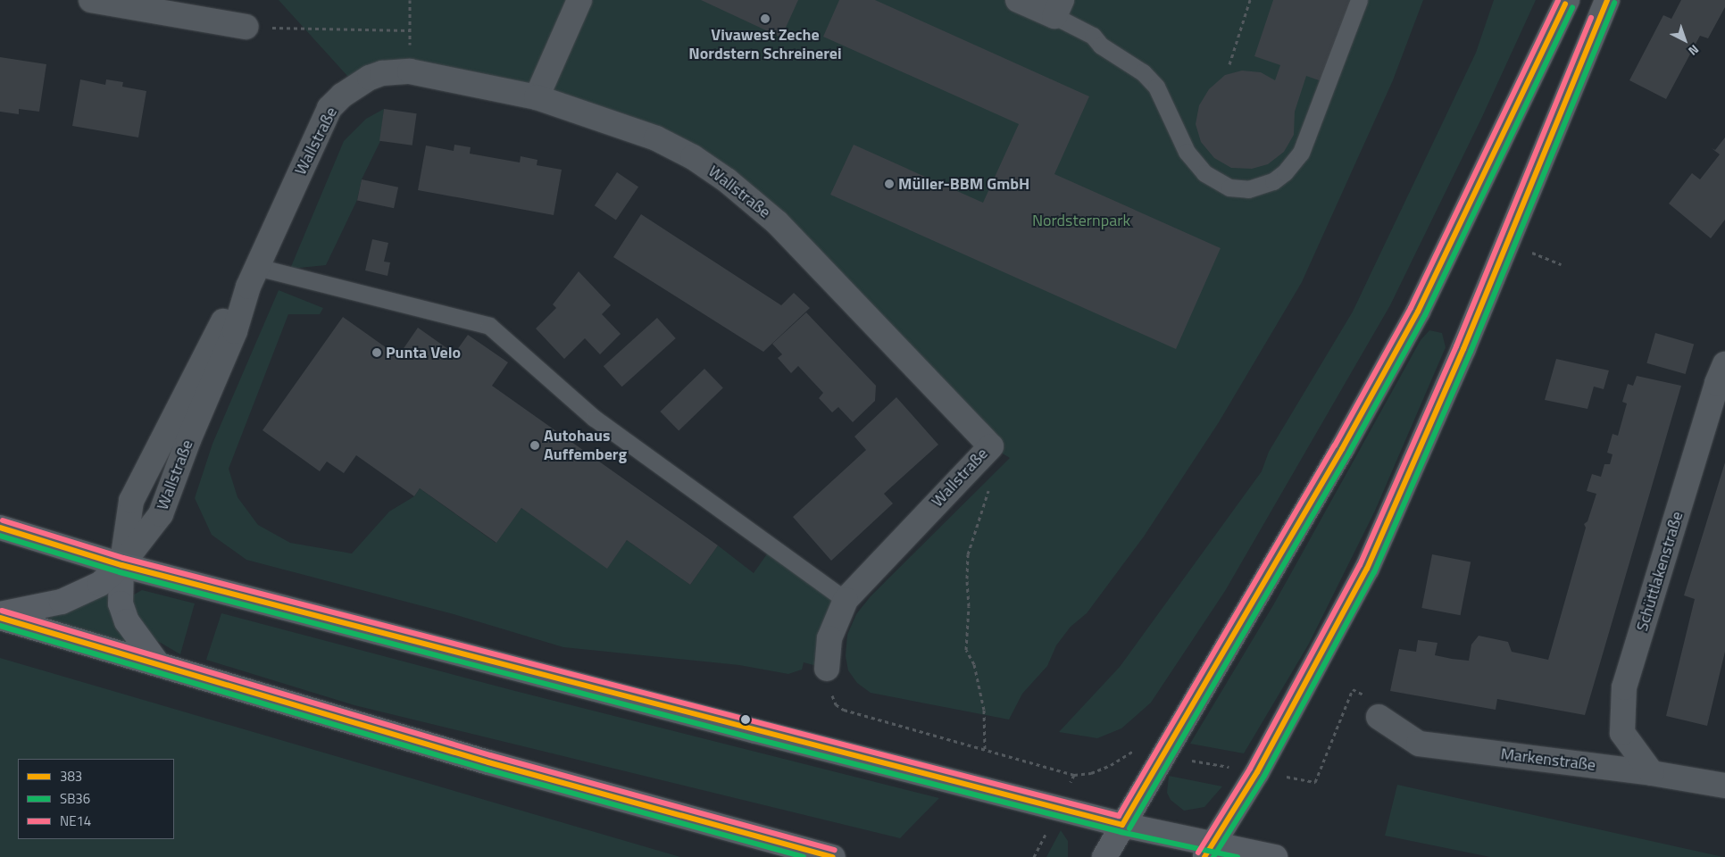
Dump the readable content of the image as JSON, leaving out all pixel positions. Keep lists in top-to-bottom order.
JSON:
{
  "streets": {
    "street": ["Wallstraße", "Schüttlakenstraße", "Markenstraße"]
  },
  "crossings": [
    ["Schüttlakenstraße", "Markenstraße"]
  ],
  "parks": ["Nordsternpark"],
  "places": [
    "Vivawest Zeche Nordstern Schreinerei",
    "Müller-BBM GmbH",
    "Punta Velo",
    "Autohaus Auffemberg"
  ],
  "lines": ["transit line 383", "transit line NE14", "transit line SB36"],
  "legend": ["383", "SB36", "NE14"],
  "north": "bottom right"
}
